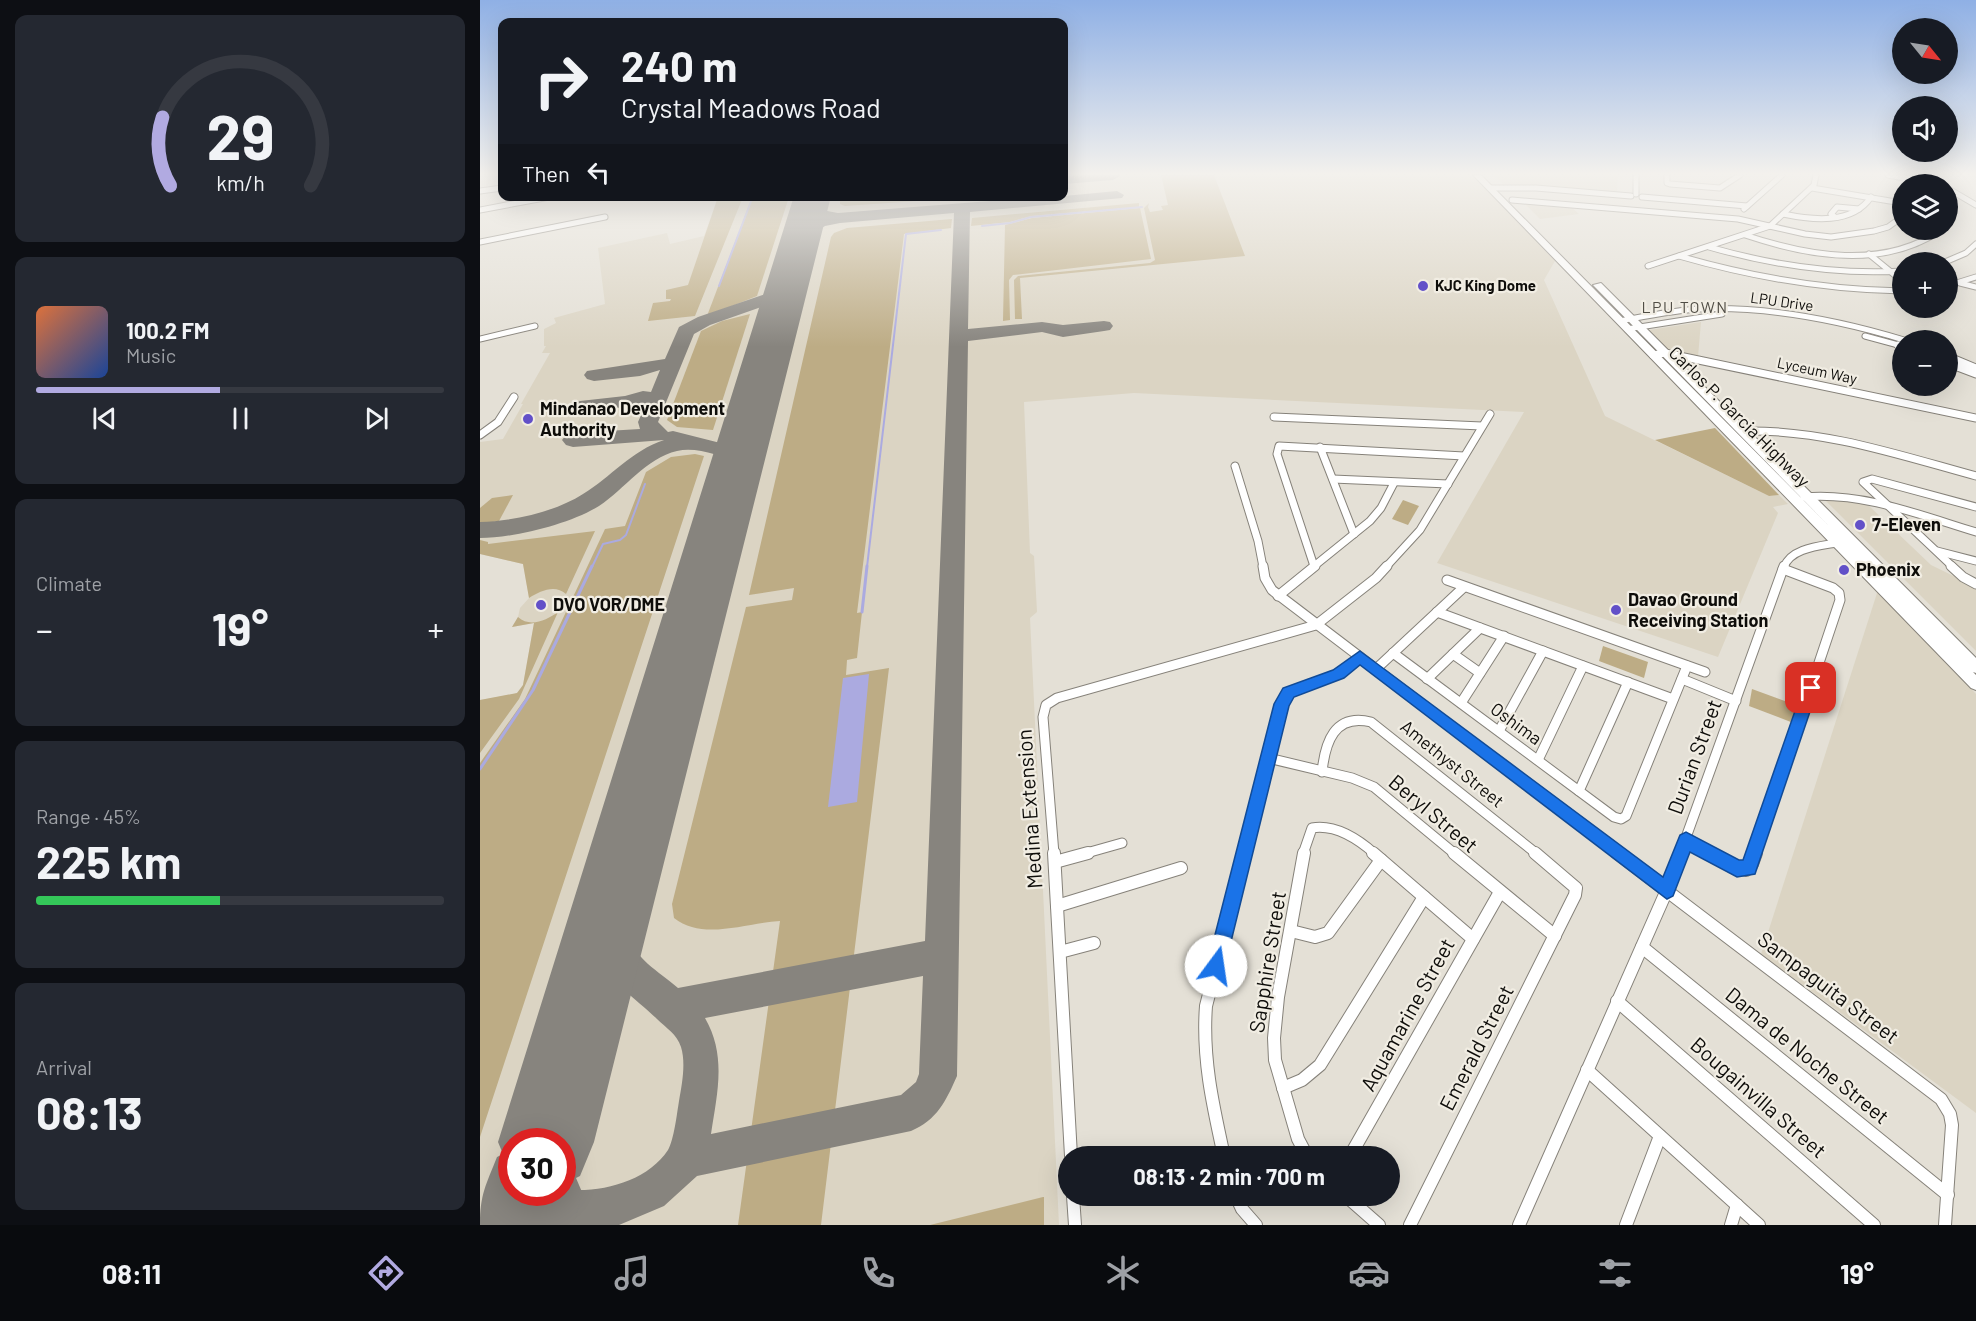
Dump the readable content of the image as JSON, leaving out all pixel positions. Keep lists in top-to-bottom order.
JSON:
{
  "streets": {
    "highway": ["Carlos P. Garcia Highway"],
    "street": [
      "LPU Drive",
      "Lyceum Way",
      "Oshima",
      "Durian Street",
      "Amethyst Street",
      "Medina Extension",
      "Beryl Street",
      "Sapphire Street",
      "Sampaguita Street",
      "Aquamarine Street",
      "Emerald Street",
      "Dama de Noche Street",
      "Bougainvilla Street"
    ]
  },
  "crossings": [
    ["LPU Drive", "Carlos P. Garcia Highway"],
    ["Lyceum Way", "Carlos P. Garcia Highway"],
    ["Carlos P. Garcia Highway", "Durian Street"],
    ["Durian Street", "Sampaguita Street"],
    ["Durian Street", "Dama de Noche Street"],
    ["Durian Street", "Bougainvilla Street"],
    ["Amethyst Street", "Beryl Street"],
    ["Amethyst Street", "Emerald Street"],
    ["Medina Extension", "Sampaguita Street"],
    ["Beryl Street", "Aquamarine Street"],
    ["Beryl Street", "Emerald Street"],
    ["Sapphire Street", "Aquamarine Street"],
    ["Sampaguita Street", "Dama de Noche Street"]
  ],
  "districts": ["LPU TOWN"],
  "places": [
    "KJC King Dome",
    "Mindanao Development Authority",
    "7-Eleven",
    "Phoenix",
    "DVO VOR/DME",
    "Davao Ground Receiving Station"
  ],
  "north": "bottom right",
  "page": {
    "map_buttons": ["+", "−"],
    "turn": ["240 m", "Crystal Meadows Road"],
    "then": "Then",
    "song": ["100.2 FM", "Music"],
    "tile": [
      "Climate",
      ["Range · 45%", "225 km"],
      ["Arrival", "08:13"]
    ],
    "heat": ["−", "19°", "+"],
    "limit": "30",
    "trip": "08:13 · 2 min · 700 m",
    "tabs": ["08:11", "19°"],
    "gauge": ["29", "km/h"]
  }
}
